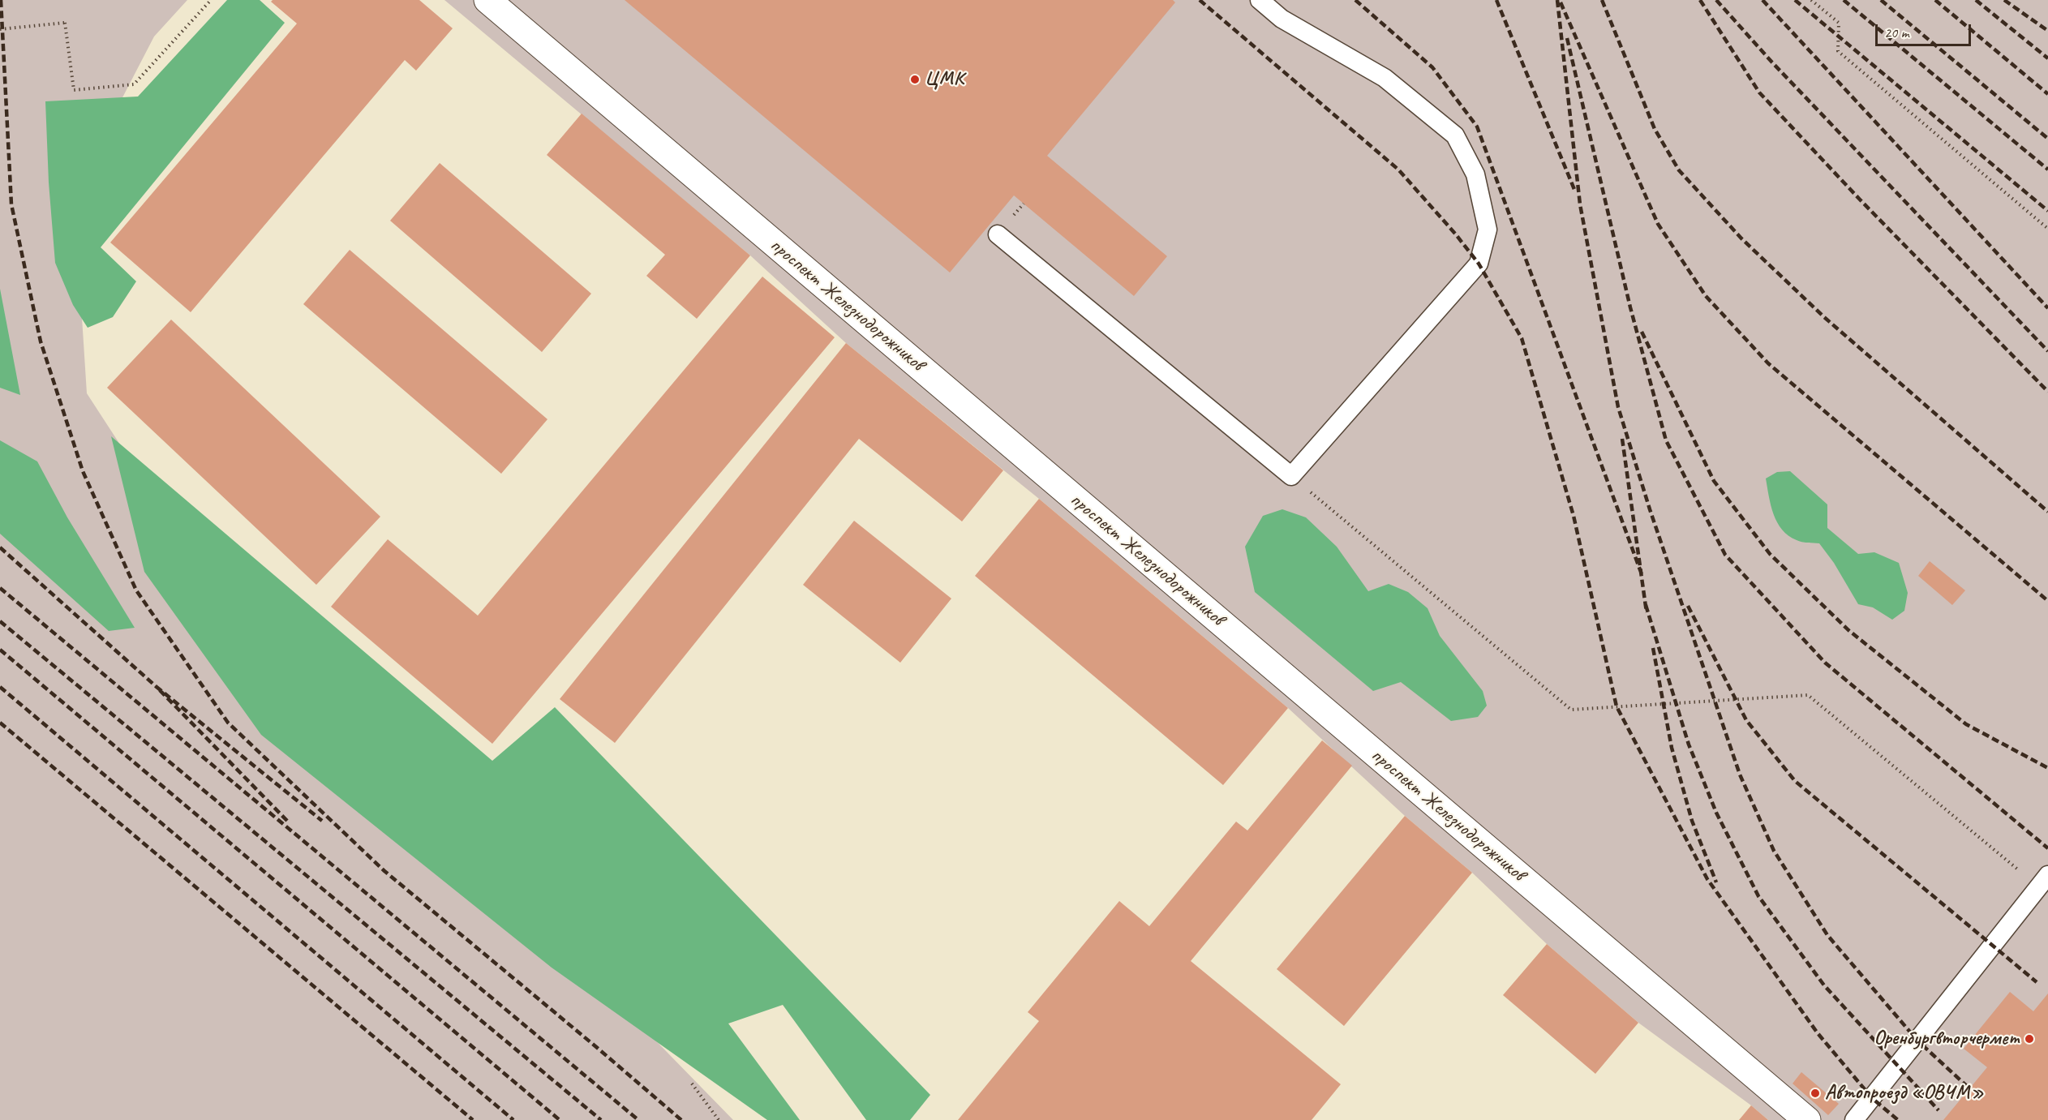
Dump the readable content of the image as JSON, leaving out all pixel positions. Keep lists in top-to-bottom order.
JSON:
{
  "streets": {
    "street": ["проспект Железнодорожников"]
  },
  "places": ["ЦМК", "Оренбургвторчермет", "Автопроезд «ОВЧМ»"],
  "scale_bar": "20 m"
}
